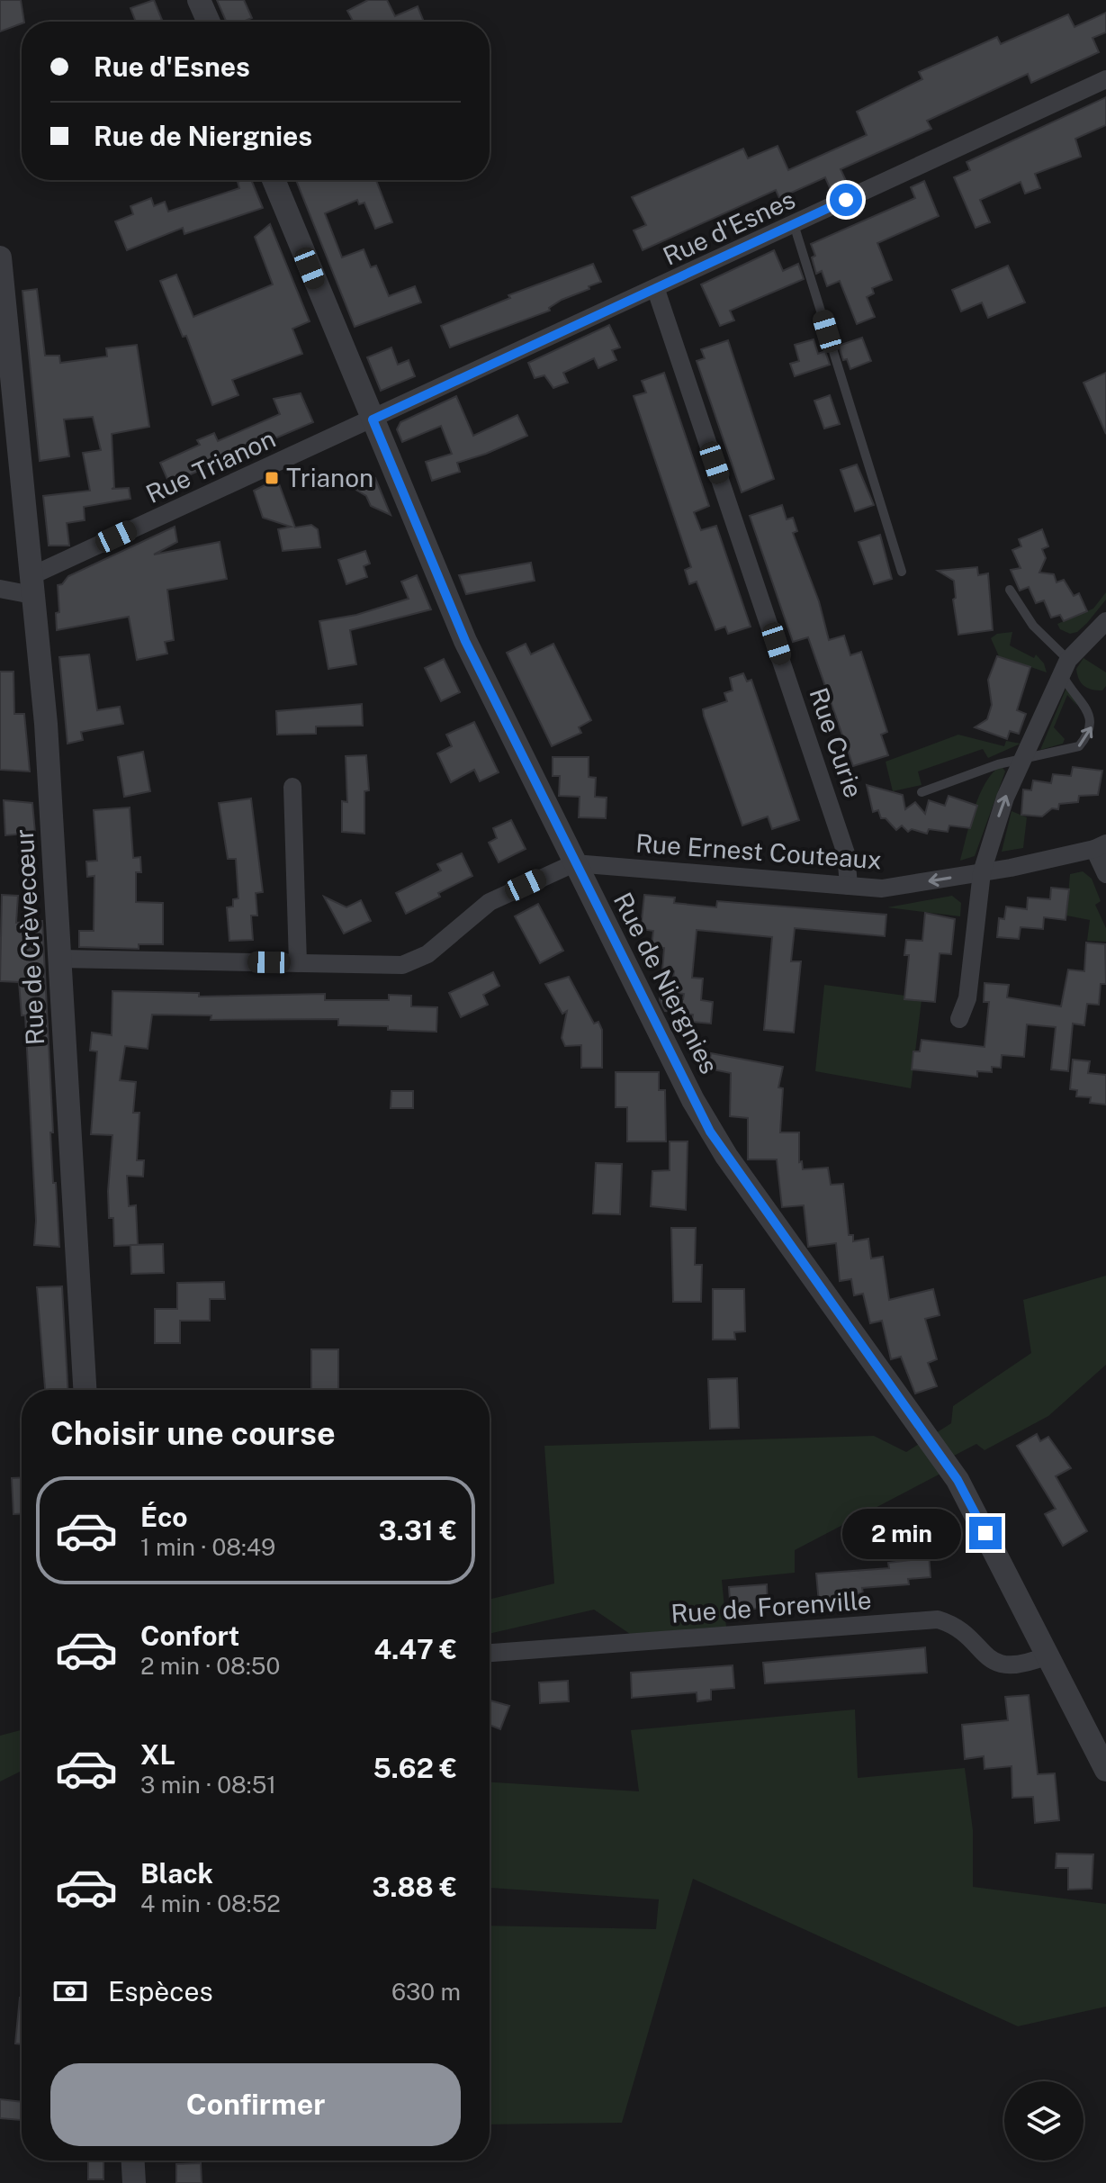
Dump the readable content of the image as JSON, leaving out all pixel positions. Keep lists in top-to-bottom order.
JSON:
{
  "streets": {
    "street": [
      "Rue d'Esnes",
      "Rue Trianon",
      "Rue Curie",
      "Rue Ernest Couteaux",
      "Rue de Crèvecœur",
      "Rue de Niergnies",
      "Rue de Forenville"
    ]
  },
  "crossings": [
    ["Rue d'Esnes", "Rue Trianon"],
    ["Rue d'Esnes", "Rue Curie"],
    ["Rue d'Esnes", "Rue de Niergnies"],
    ["Rue Trianon", "Rue de Crèvecœur"],
    ["Rue Trianon", "Rue de Niergnies"],
    ["Rue Curie", "Rue Ernest Couteaux"],
    ["Rue Ernest Couteaux", "Rue de Niergnies"],
    ["Rue de Niergnies", "Rue de Forenville"]
  ],
  "places": {
    "transit": ["Trianon"]
  },
  "page": {
    "banner": ["Rue d'Esnes", "Rue de Niergnies"],
    "heading": "Choisir une course",
    "list": [
      {
        "name": "Éco",
        "note": "1 min · 08:49",
        "value": "3.31 €"
      },
      {
        "name": "Confort",
        "note": "2 min · 08:50",
        "value": "4.47 €"
      },
      {
        "name": "XL",
        "note": "3 min · 08:51",
        "value": "5.62 €"
      },
      {
        "name": "Black",
        "note": "4 min · 08:52",
        "value": "3.88 €"
      }
    ],
    "bubble": "2 min",
    "pay": ["Espèces", "630 m"],
    "buttons": "Confirmer"
  }
}
